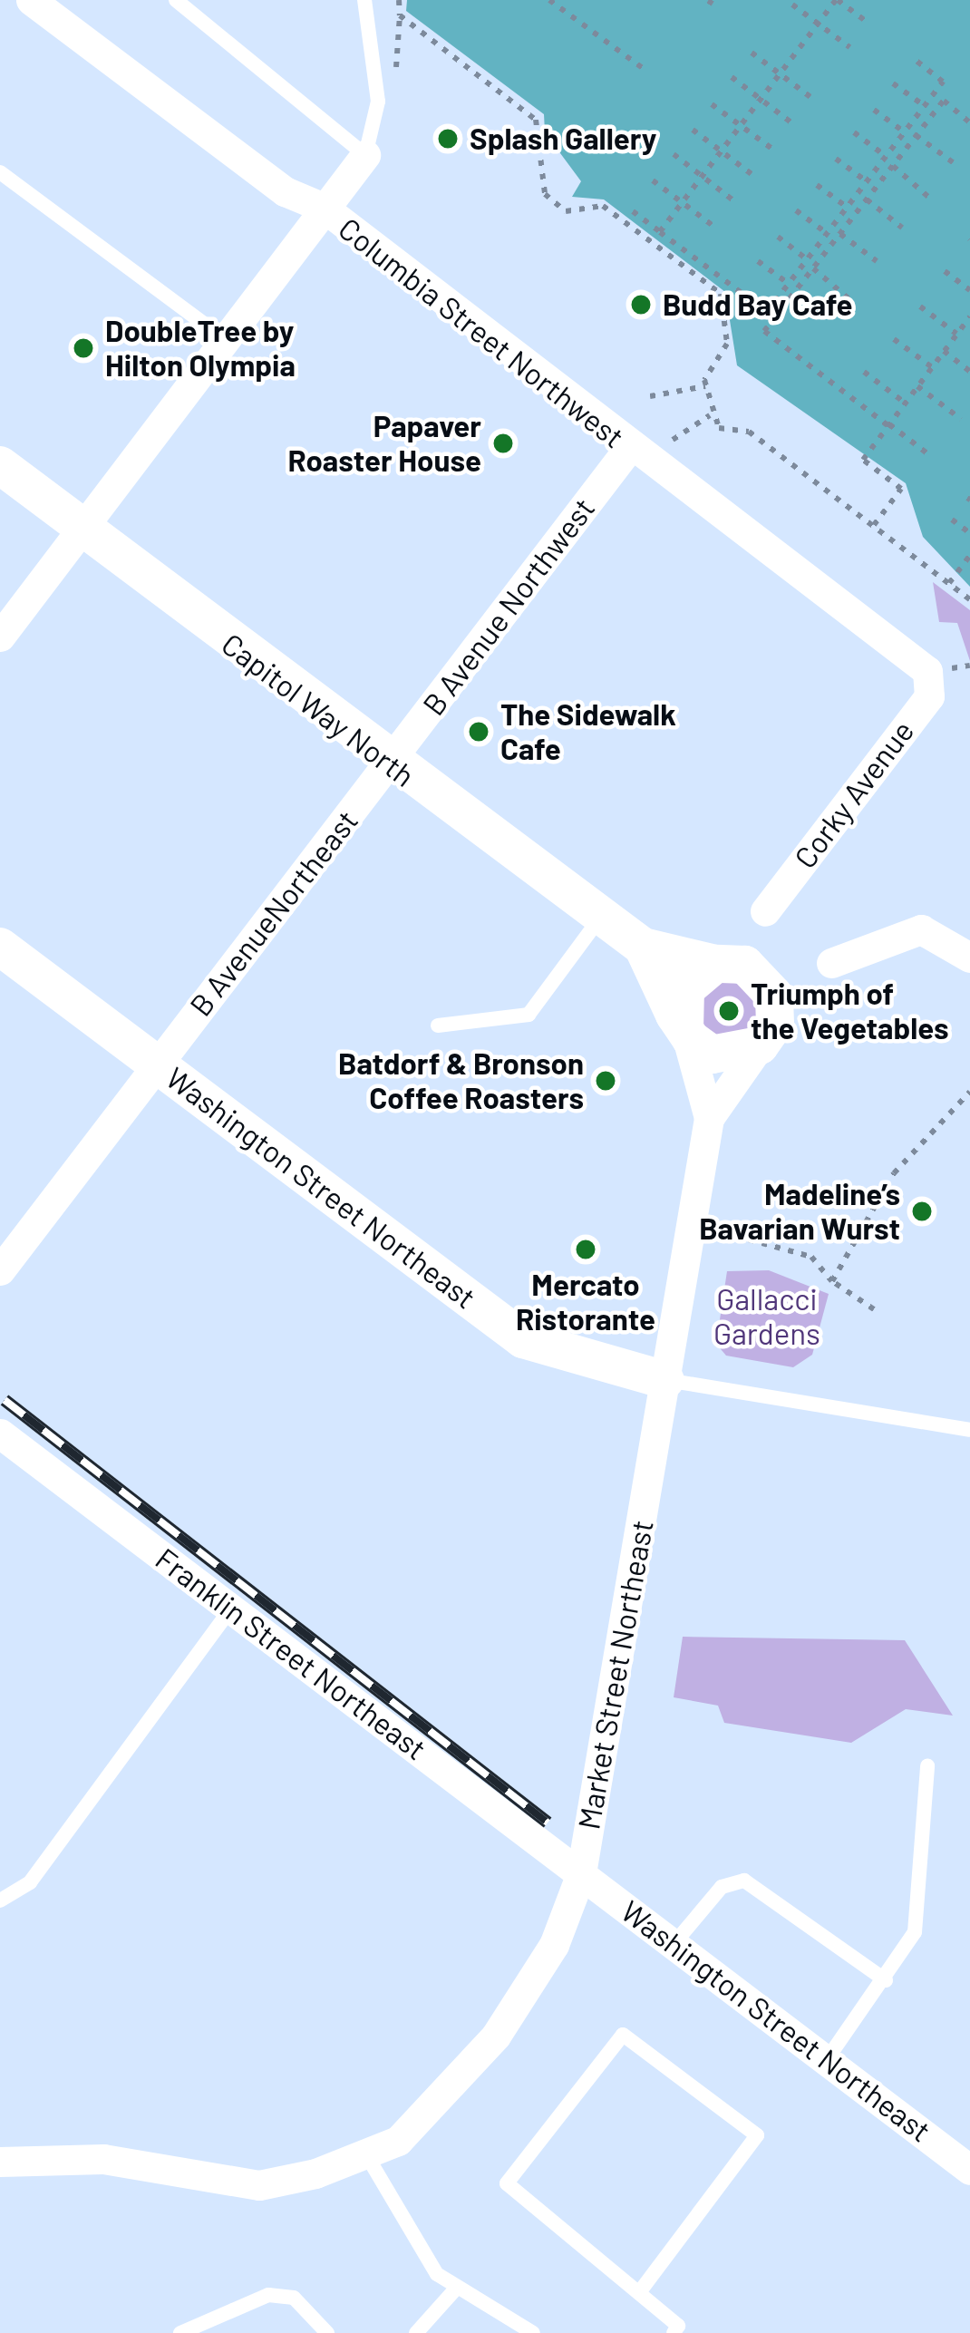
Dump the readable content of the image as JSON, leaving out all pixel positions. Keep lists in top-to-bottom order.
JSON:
{
  "streets": {
    "street": [
      "Columbia Street Northwest",
      "B Avenue Northwest",
      "Capitol Way North",
      "Corky Avenue",
      "B AvenueNortheast",
      "Washington Street Northeast",
      "Franklin Street Northeast",
      "Market Street Northeast"
    ]
  },
  "crossings": [
    ["Columbia Street Northwest", "B Avenue Northwest"],
    ["Columbia Street Northwest", "Corky Avenue"],
    ["B Avenue Northwest", "Capitol Way North"],
    ["B Avenue Northwest", "B AvenueNortheast"],
    ["Capitol Way North", "B AvenueNortheast"],
    ["Capitol Way North", "Market Street Northeast"],
    ["B AvenueNortheast", "Washington Street Northeast"],
    ["Washington Street Northeast", "Franklin Street Northeast"],
    ["Washington Street Northeast", "Market Street Northeast"],
    ["Franklin Street Northeast", "Market Street Northeast"]
  ],
  "parks": ["Gallacci Gardens"],
  "places": [
    "Splash Gallery",
    "Budd Bay Cafe",
    "DoubleTree by Hilton Olympia",
    "Papaver Roaster House",
    "The Sidewalk Cafe",
    "Triumph of the Vegetables",
    "Batdorf & Bronson Coffee Roasters",
    "Madeline’s Bavarian Wurst",
    "Mercato Ristorante"
  ]
}
